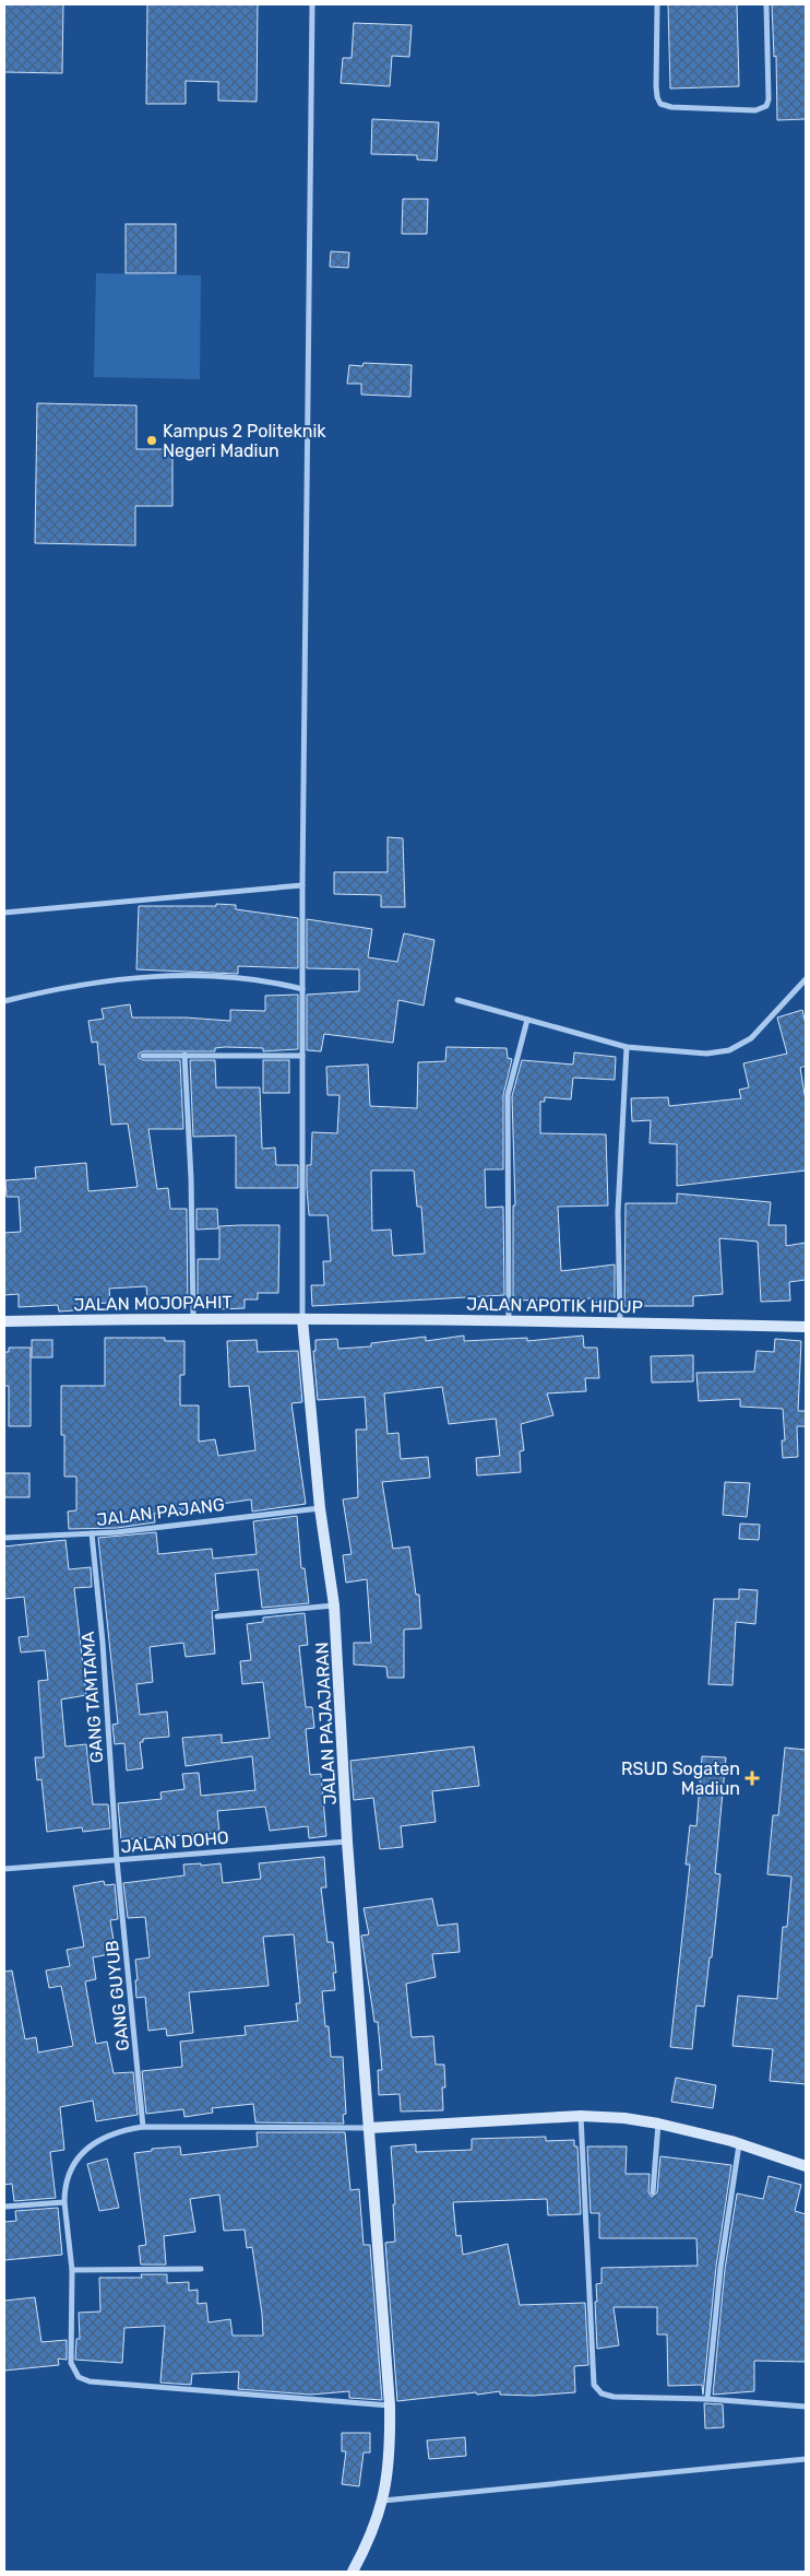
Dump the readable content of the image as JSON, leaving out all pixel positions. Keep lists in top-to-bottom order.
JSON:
{
  "streets": {
    "street": [
      "JALAN MOJOPAHIT",
      "JALAN APOTIK HIDUP",
      "JALAN PAJANG",
      "GANG TAMTAMA",
      "JALAN PAJAJARAN",
      "JALAN DOHO",
      "GANG GUYUB"
    ]
  },
  "crossings": [
    ["JALAN MOJOPAHIT", "JALAN APOTIK HIDUP"],
    ["JALAN MOJOPAHIT", "JALAN PAJAJARAN"],
    ["JALAN APOTIK HIDUP", "JALAN PAJAJARAN"],
    ["JALAN PAJANG", "GANG TAMTAMA"],
    ["JALAN PAJANG", "JALAN PAJAJARAN"],
    ["GANG TAMTAMA", "JALAN DOHO"],
    ["GANG TAMTAMA", "GANG GUYUB"],
    ["JALAN PAJAJARAN", "JALAN DOHO"],
    ["JALAN DOHO", "GANG GUYUB"]
  ],
  "places": {
    "other": ["Kampus 2 Politeknik Negeri Madiun"],
    "health": ["RSUD Sogaten Madiun"]
  }
}
